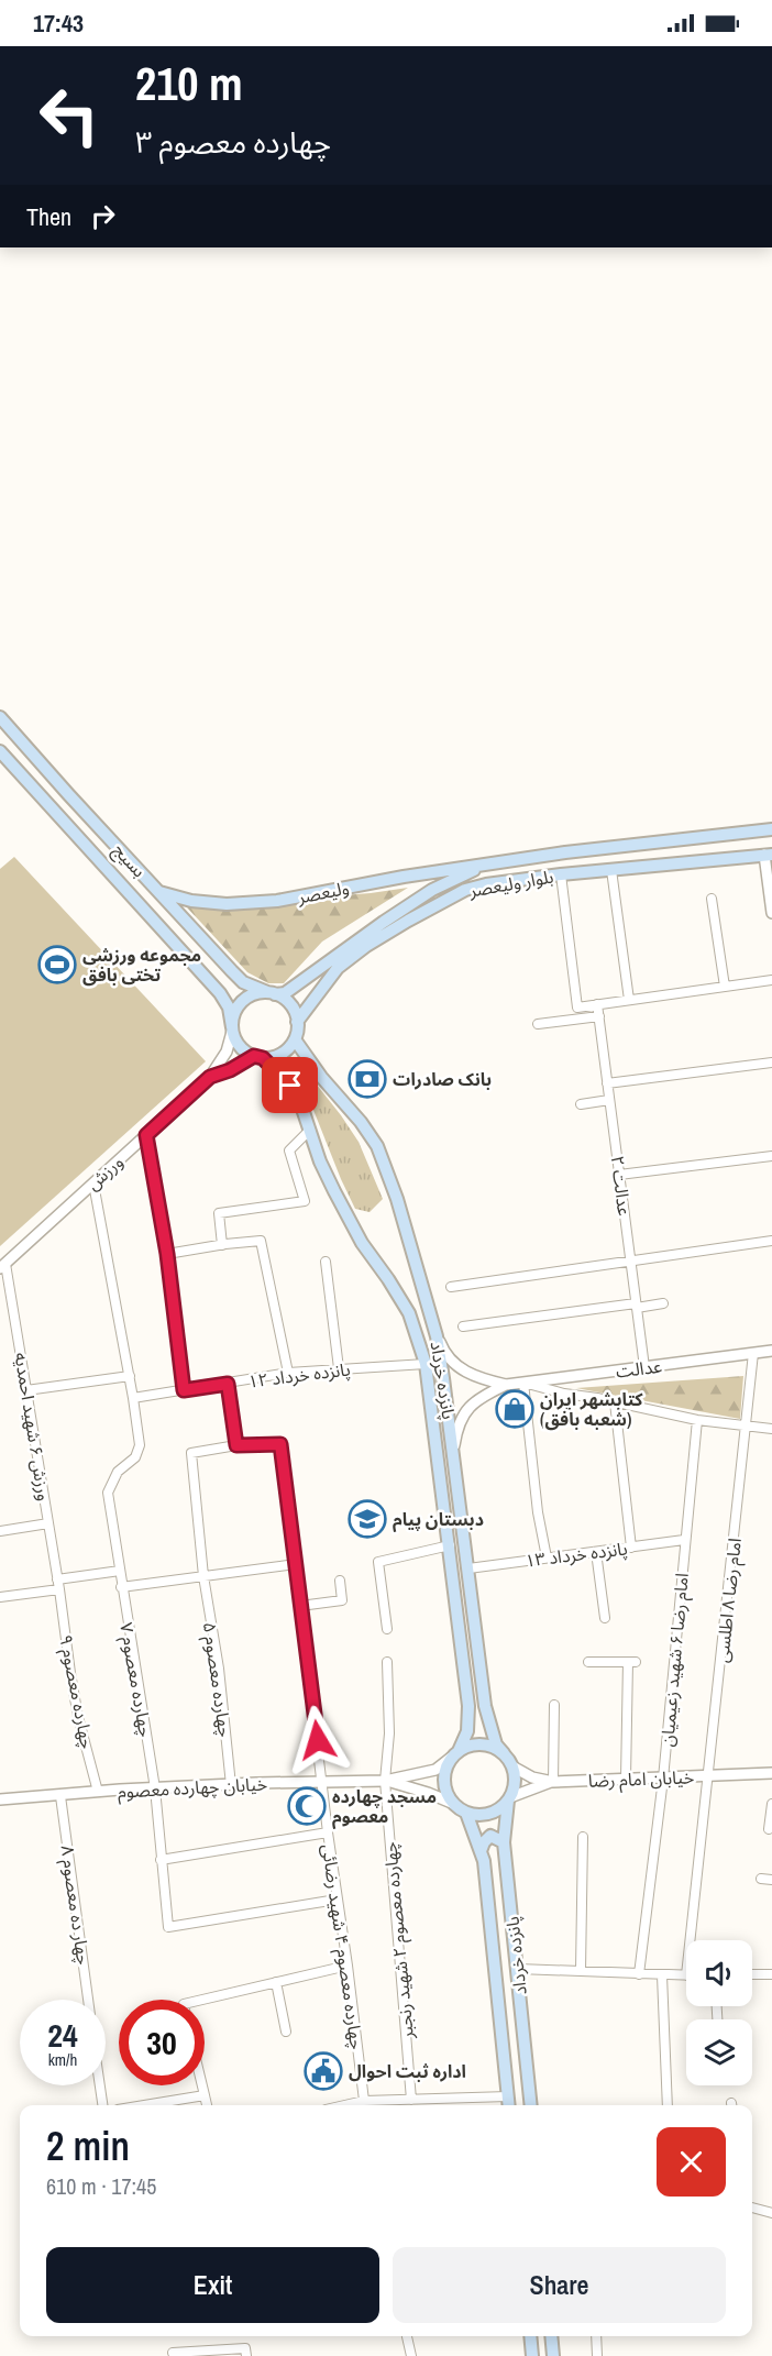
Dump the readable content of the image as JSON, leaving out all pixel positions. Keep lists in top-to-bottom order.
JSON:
{
  "streets": {
    "main road": [
      "بسیج",
      "بلوار ولیعصر",
      "ولیعصر",
      "پانزده خرداد"
    ],
    "street": [
      "ورزش",
      "عدالت ۲",
      "عدالت",
      "پانزده خرداد ۱۲",
      "ورزش ۶ شهید احمدیه",
      "پانزده خرداد ۱۳",
      "امام رضا ۸ اطلسی",
      "امام رضا ۶ شهید زعیمیان",
      "چهارده معصوم ۷",
      "چهارده معصوم ۵",
      "چهارده معصوم ۹",
      "خیابان امام رضا",
      "خیابان چهارده معصوم",
      "چهار ده معصوم ۸",
      "چهارده معصوم ۲ شهید رنجبر",
      "چهارده معصوم ۴ شهید رضائی"
    ]
  },
  "crossings": [
    ["بسیج", "بلوار ولیعصر"],
    ["بسیج", "ولیعصر"],
    ["بسیج", "ورزش"],
    ["بسیج", "پانزده خرداد"],
    ["بلوار ولیعصر", "ولیعصر"],
    ["بلوار ولیعصر", "ورزش"],
    ["بلوار ولیعصر", "پانزده خرداد"],
    ["ولیعصر", "ورزش"],
    ["ولیعصر", "پانزده خرداد"],
    ["ورزش", "پانزده خرداد"],
    ["ورزش", "ورزش ۶ شهید احمدیه"],
    ["ورزش", "چهارده معصوم ۷"],
    ["عدالت ۲", "عدالت"],
    ["عدالت", "پانزده خرداد"],
    ["عدالت", "امام رضا ۸ اطلسی"],
    ["پانزده خرداد ۱۲", "پانزده خرداد"],
    ["پانزده خرداد ۱۲", "چهارده معصوم ۷"],
    ["پانزده خرداد", "پانزده خرداد ۱۳"],
    ["پانزده خرداد", "خیابان امام رضا"],
    ["ورزش ۶ شهید احمدیه", "چهارده معصوم ۹"],
    ["پانزده خرداد ۱۳", "امام رضا ۶ شهید زعیمیان"],
    ["امام رضا ۸ اطلسی", "خیابان امام رضا"],
    ["امام رضا ۶ شهید زعیمیان", "خیابان امام رضا"],
    ["چهارده معصوم ۷", "خیابان چهارده معصوم"],
    ["چهارده معصوم ۷", "چهارده معصوم ۴ شهید رضائی"],
    ["چهارده معصوم ۵", "خیابان چهارده معصوم"],
    ["چهارده معصوم ۵", "چهارده معصوم ۴ شهید رضائی"],
    ["چهارده معصوم ۹", "خیابان چهارده معصوم"],
    ["خیابان چهارده معصوم", "چهار ده معصوم ۸"],
    ["خیابان چهارده معصوم", "چهارده معصوم ۲ شهید رنجبر"],
    ["خیابان چهارده معصوم", "چهارده معصوم ۴ شهید رضائی"]
  ],
  "places": {
    "sports": ["مجموعه ورزشی تختی بافق"],
    "bank": ["بانک صادرات"],
    "shop": ["کتابشهر ایران (شعبه بافق)"],
    "school or university": ["دبستان پیام"],
    "mosque": ["مسجد چهارده معصوم"],
    "public building": ["اداره ثبت احوال"]
  },
  "page": {
    "status": "17:43",
    "turn": ["210 m", "چهارده معصوم ۳"],
    "then": "Then",
    "speed": "24 km/h",
    "limit": "30",
    "heading": ["2 min", "610 m · 17:45"],
    "buttons": ["Exit", "Share"]
  }
}
